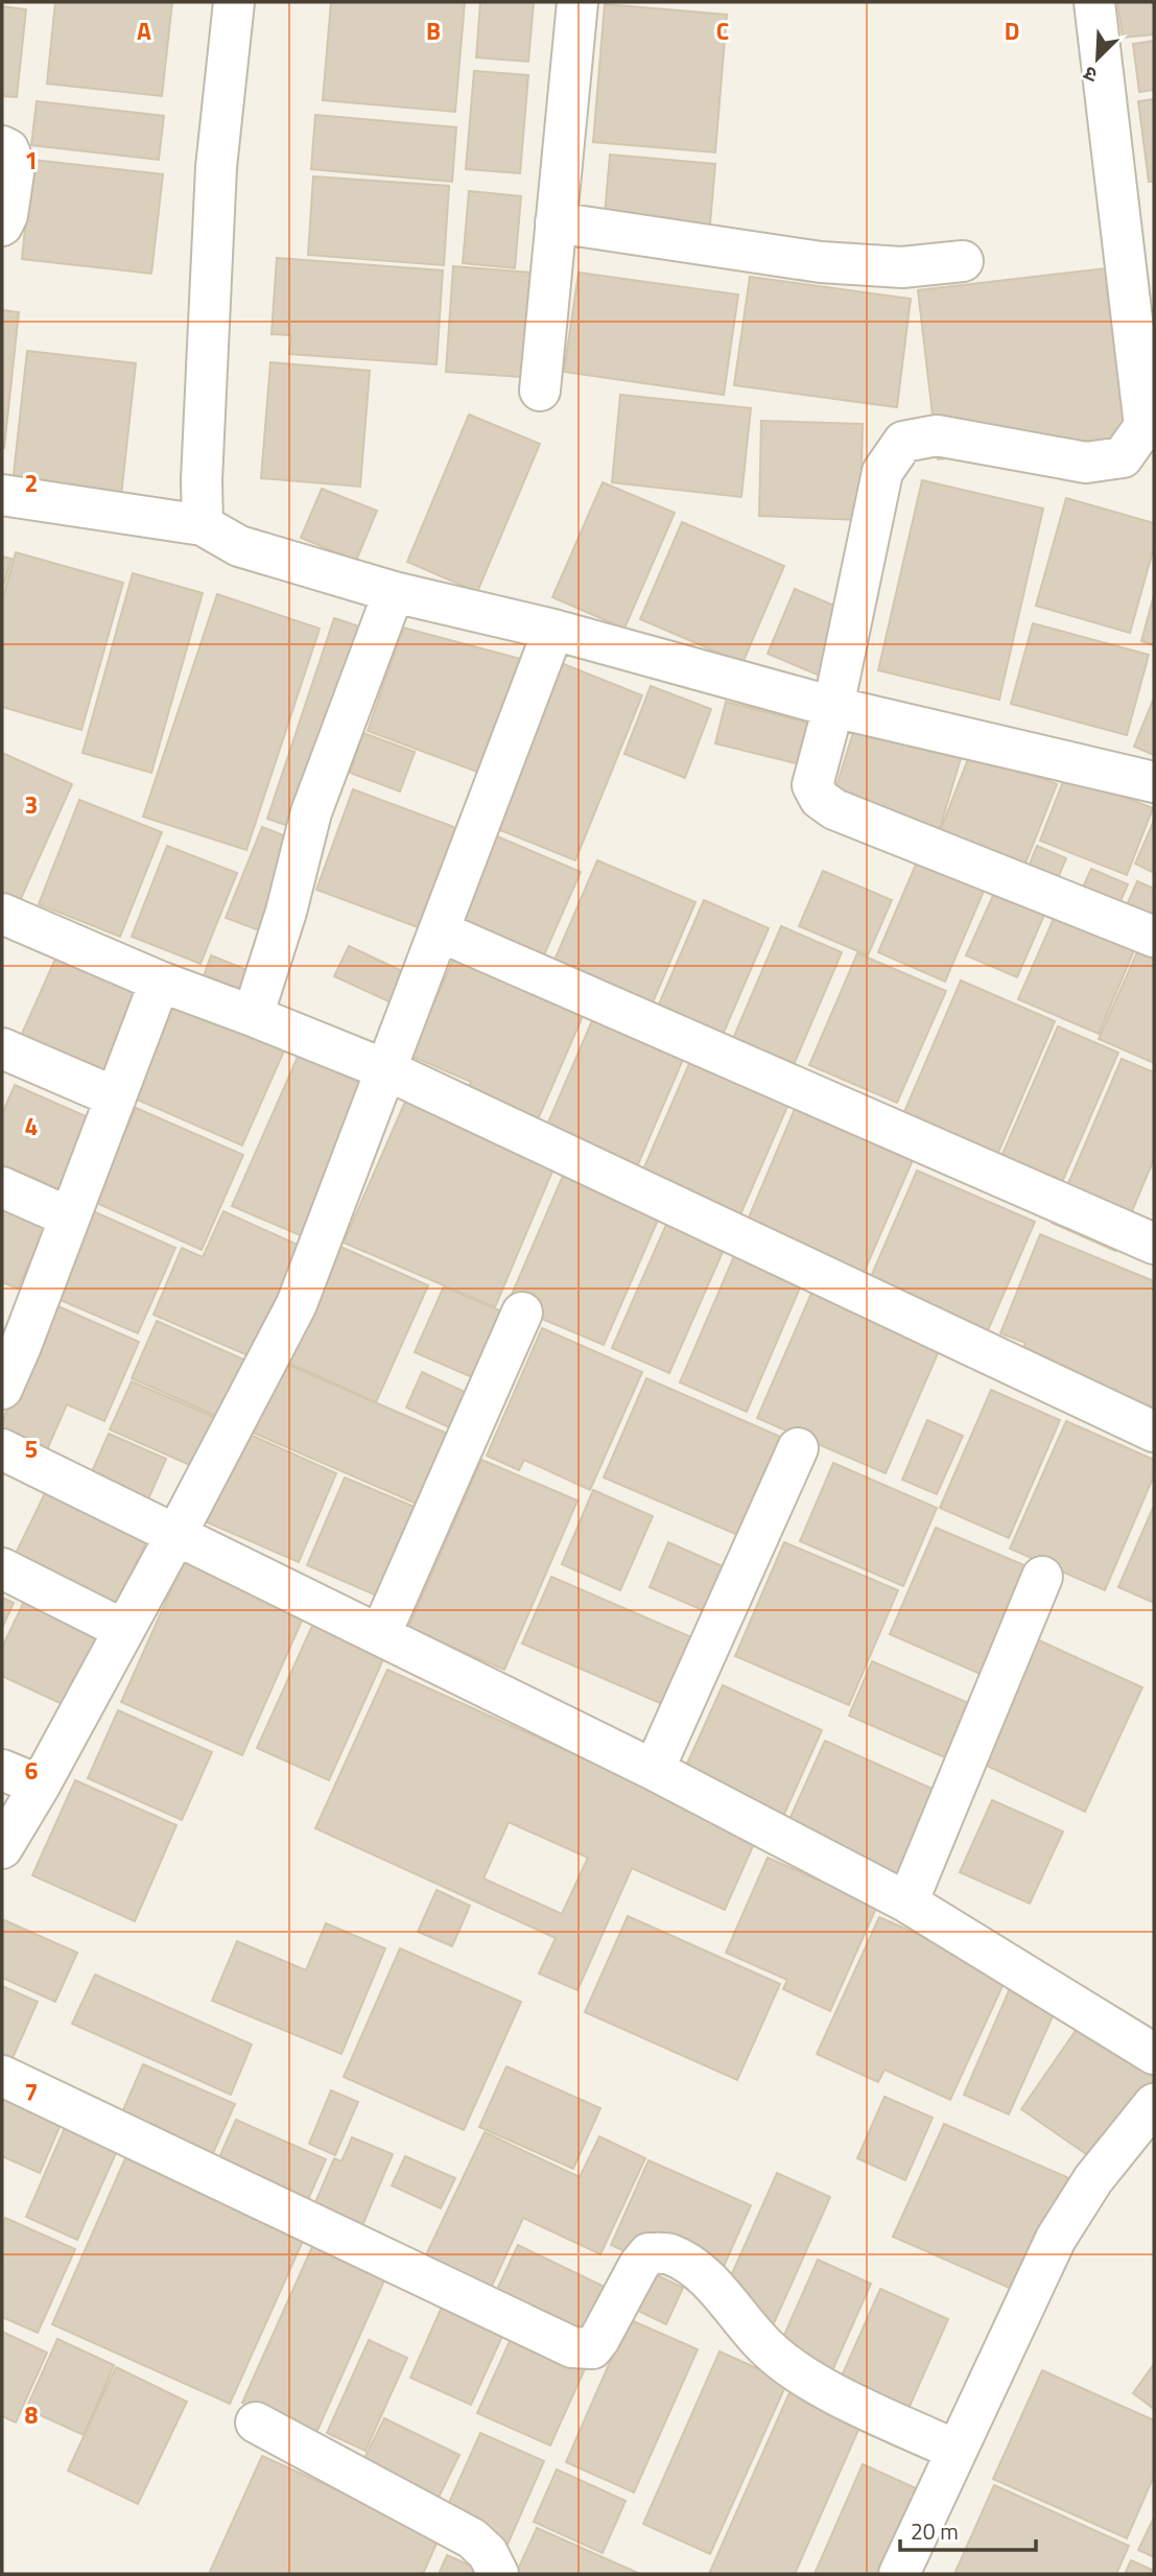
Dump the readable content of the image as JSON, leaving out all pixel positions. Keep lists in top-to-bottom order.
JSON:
{
  "scale_bar": "20 m",
  "north": "bottom left",
  "grid": {
    "columns": [
      "A",
      "B",
      "C",
      "D"
    ],
    "rows": [
      "1",
      "2",
      "3",
      "4",
      "5",
      "6",
      "7",
      "8"
    ]
  }
}
